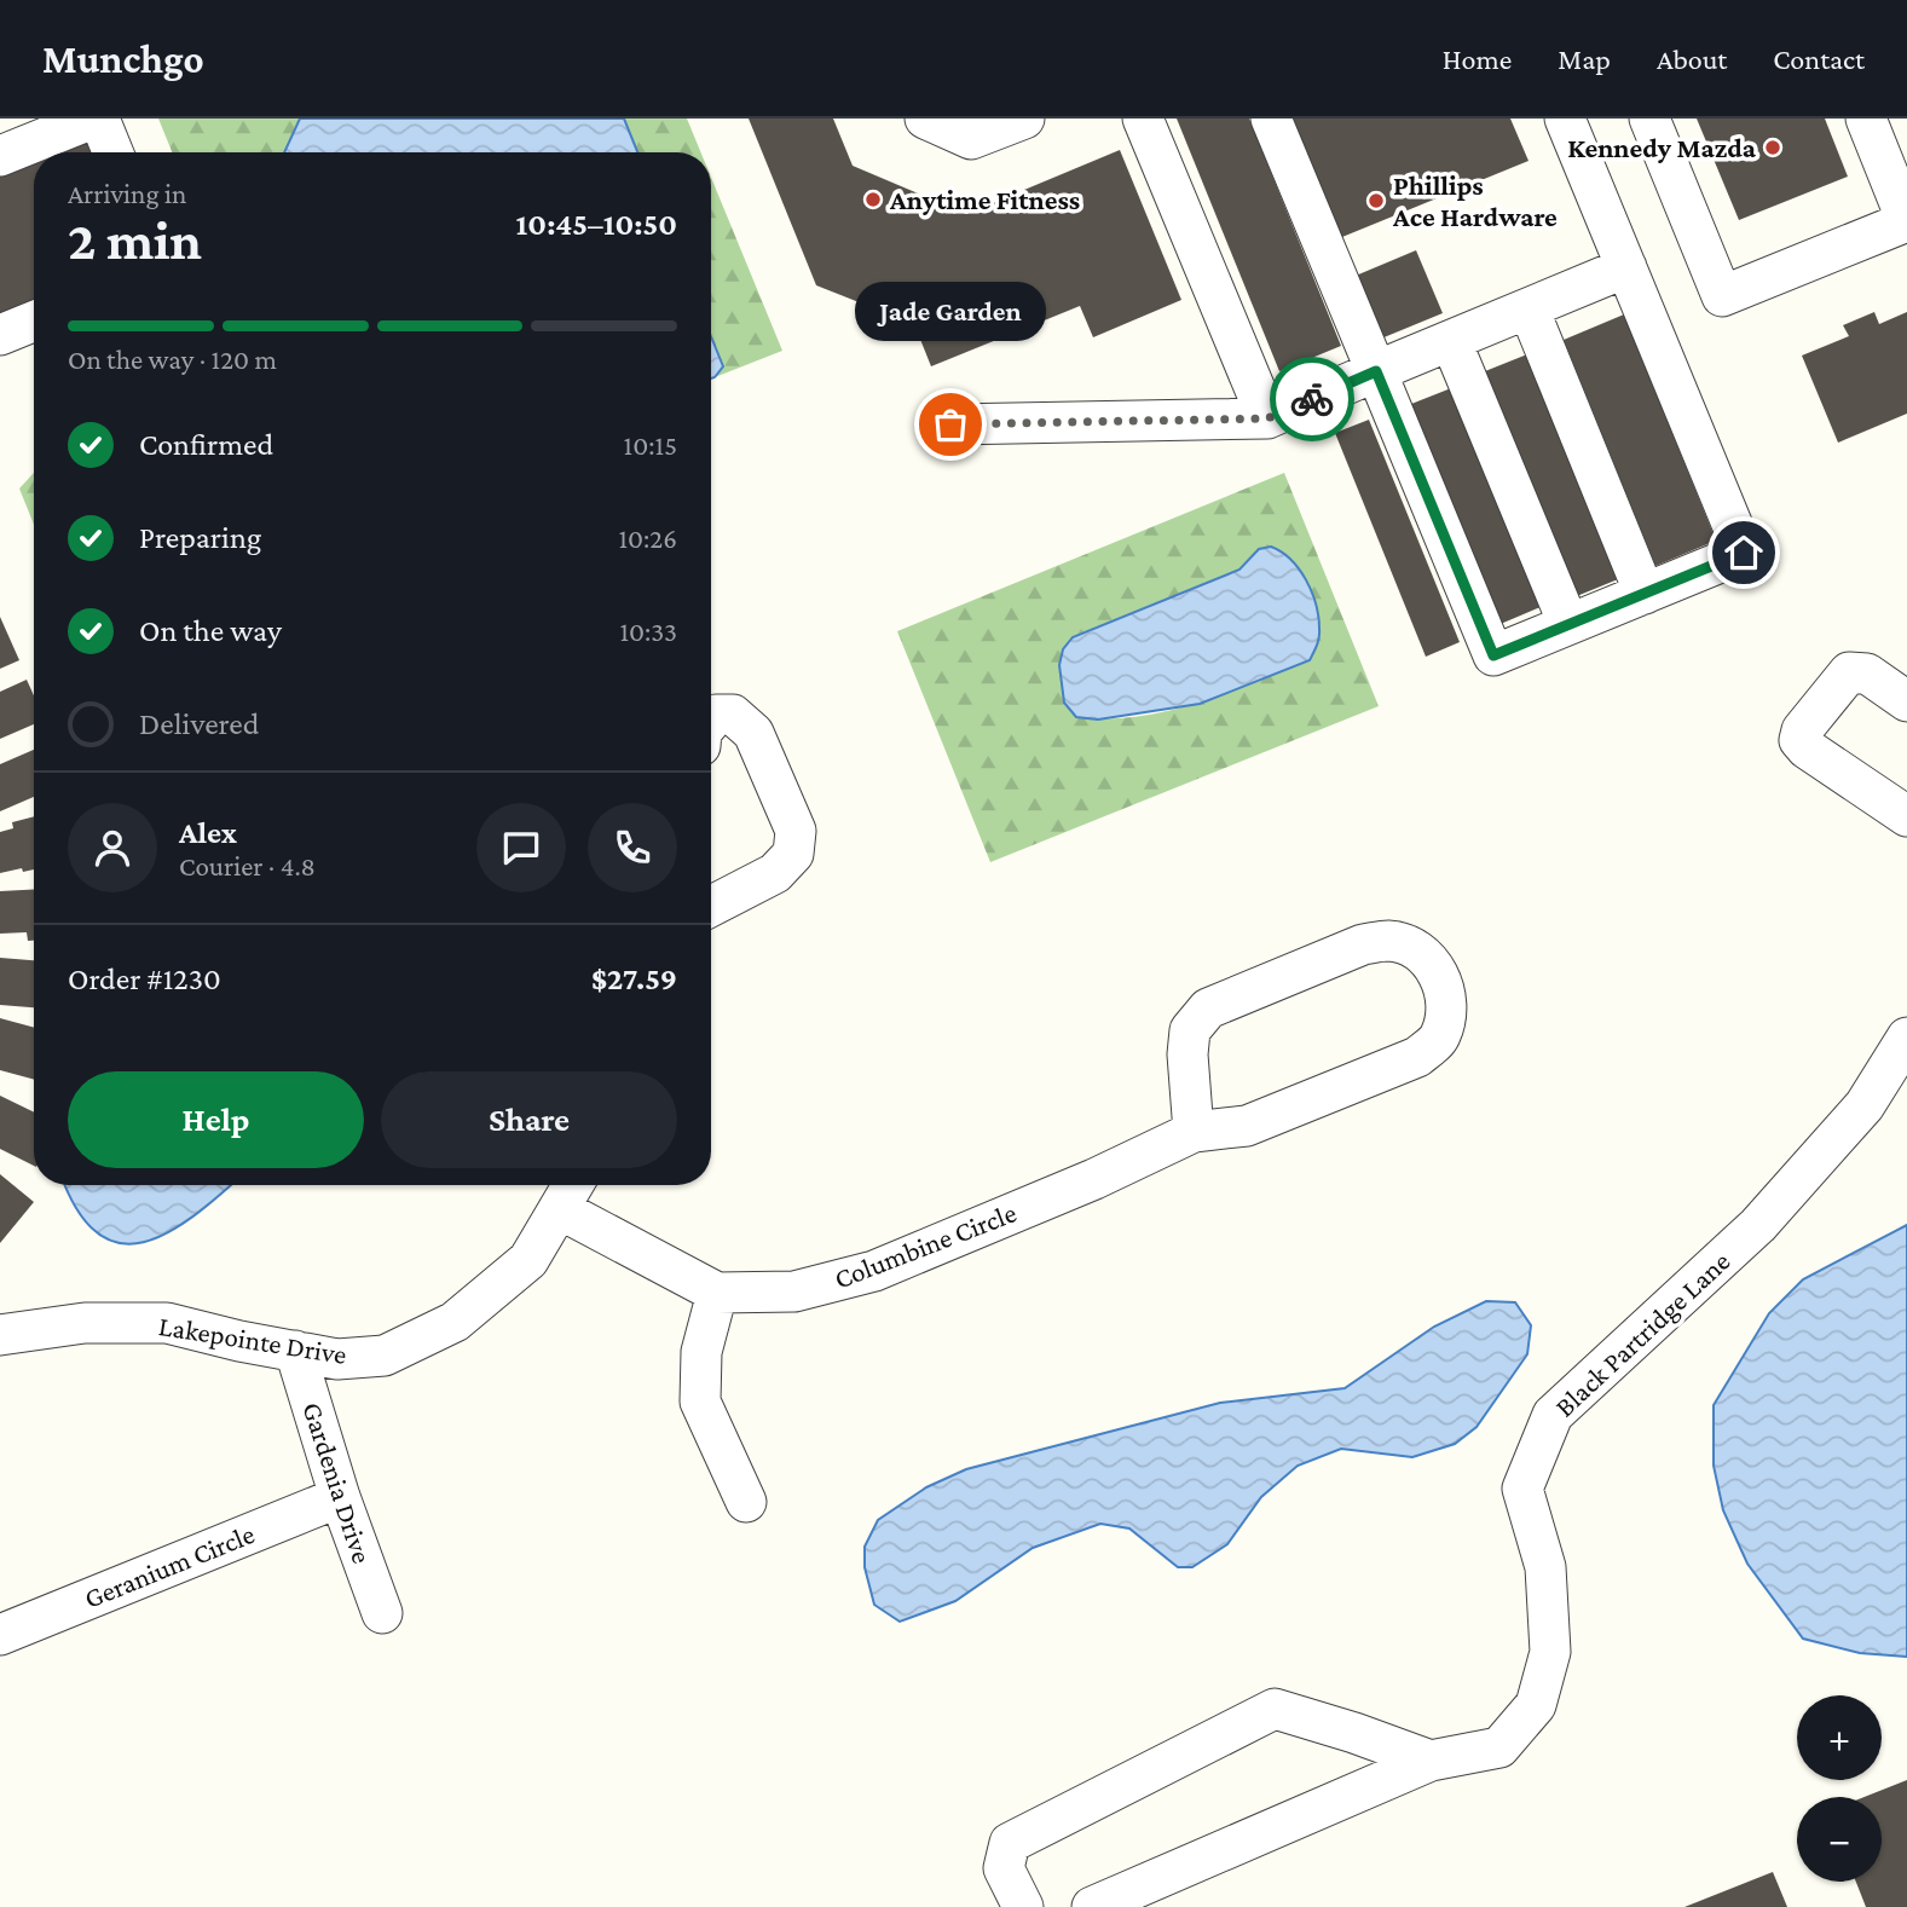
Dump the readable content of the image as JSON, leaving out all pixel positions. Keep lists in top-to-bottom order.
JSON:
{
  "streets": {
    "street": [
      "Columbine Circle",
      "Black Partridge Lane",
      "Lakepointe Drive",
      "Gardenia Drive",
      "Geranium Circle"
    ]
  },
  "crossings": [
    ["Columbine Circle", "Lakepointe Drive"],
    ["Lakepointe Drive", "Gardenia Drive"],
    ["Gardenia Drive", "Geranium Circle"]
  ],
  "places": [
    "Kennedy Mazda",
    "Anytime Fitness",
    "Phillips Ace Hardware",
    "Jade Garden"
  ],
  "page": {
    "header": "Munchgo",
    "nav": [
      "Home",
      "Map",
      "About",
      "Contact"
    ],
    "heading": ["2 min", "Arriving in", "10:45–10:50"],
    "panel": [
      "Alex",
      "Courier · 4.8",
      "Order #1230",
      "$27.59"
    ],
    "bubble": "Jade Garden",
    "bar": "On the way · 120 m",
    "list": [
      ["Confirmed", "10:15"],
      ["Preparing", "10:26"],
      ["On the way", "10:33"],
      "Delivered"
    ],
    "buttons": ["Help", "Share"],
    "map_buttons": ["+", "−"]
  }
}
